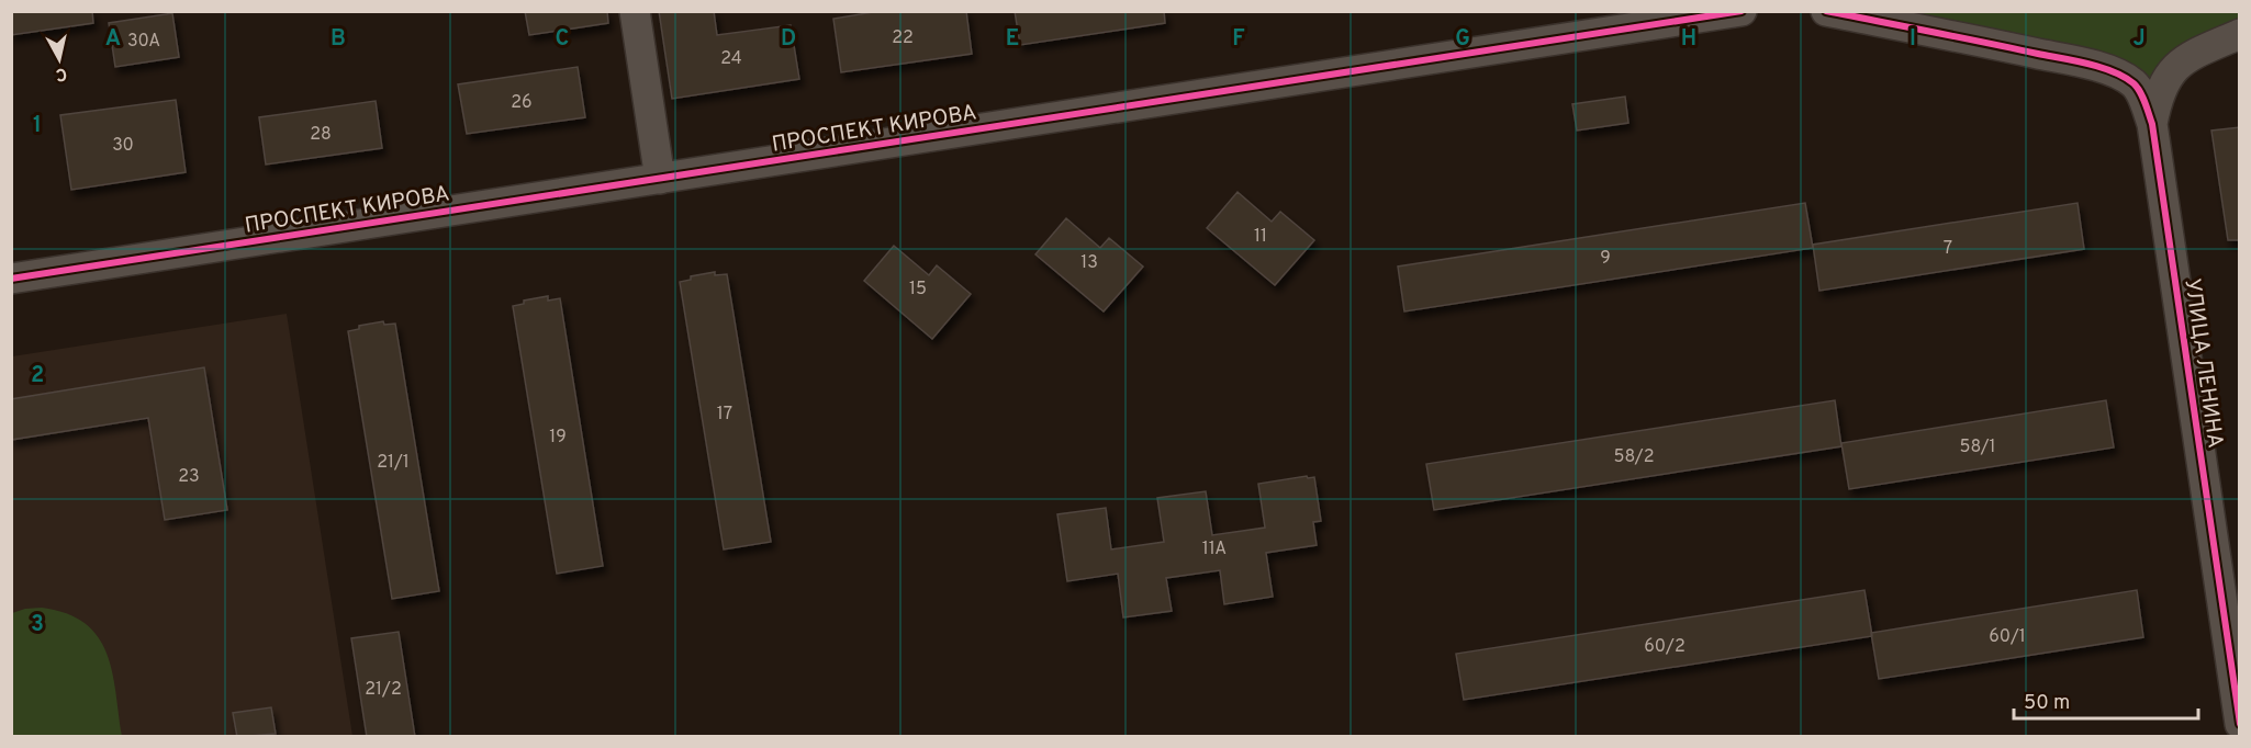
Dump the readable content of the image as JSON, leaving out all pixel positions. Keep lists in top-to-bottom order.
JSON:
{
  "streets": {
    "street": ["ПРОСПЕКТ КИРОВА", "УЛИЦА ЛЕНИНА"]
  },
  "house_numbers": [
    "22",
    "30А",
    "24",
    "26",
    "28",
    "30",
    "11",
    "7",
    "9",
    "13",
    "15",
    "17",
    "19",
    "58/1",
    "58/2",
    "21/1",
    "23",
    "11А",
    "60/1",
    "60/2",
    "21/2"
  ],
  "scale_bar": "50 m",
  "north": "bottom",
  "grid": {
    "columns": [
      "A",
      "B",
      "C",
      "D",
      "E",
      "F",
      "G",
      "H",
      "I",
      "J"
    ],
    "rows": ["1", "2", "3"]
  }
}
